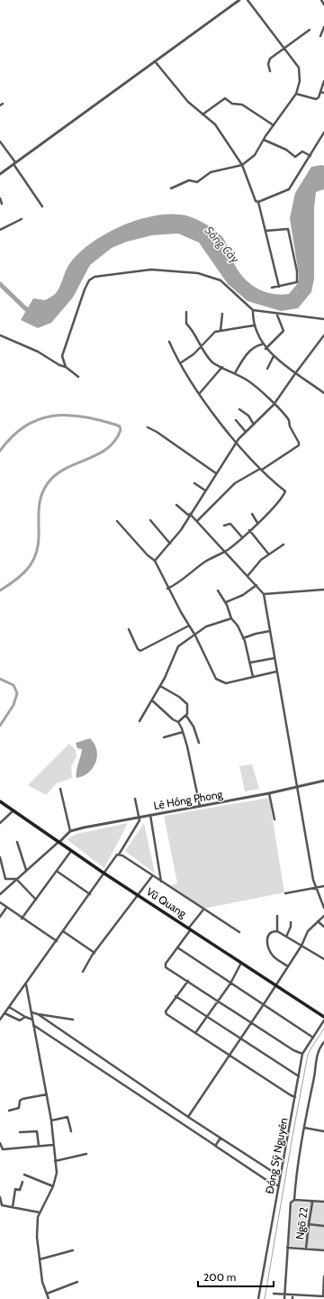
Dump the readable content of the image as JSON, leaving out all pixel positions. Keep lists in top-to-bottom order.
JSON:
{
  "streets": {
    "main road": ["Vũ Quang"],
    "street": ["Lê Hồng Phong", "Đồng Sỹ Nguyên", "Ngõ 22"]
  },
  "water": ["Sông Cày"],
  "scale_bar": "200 m"
}
